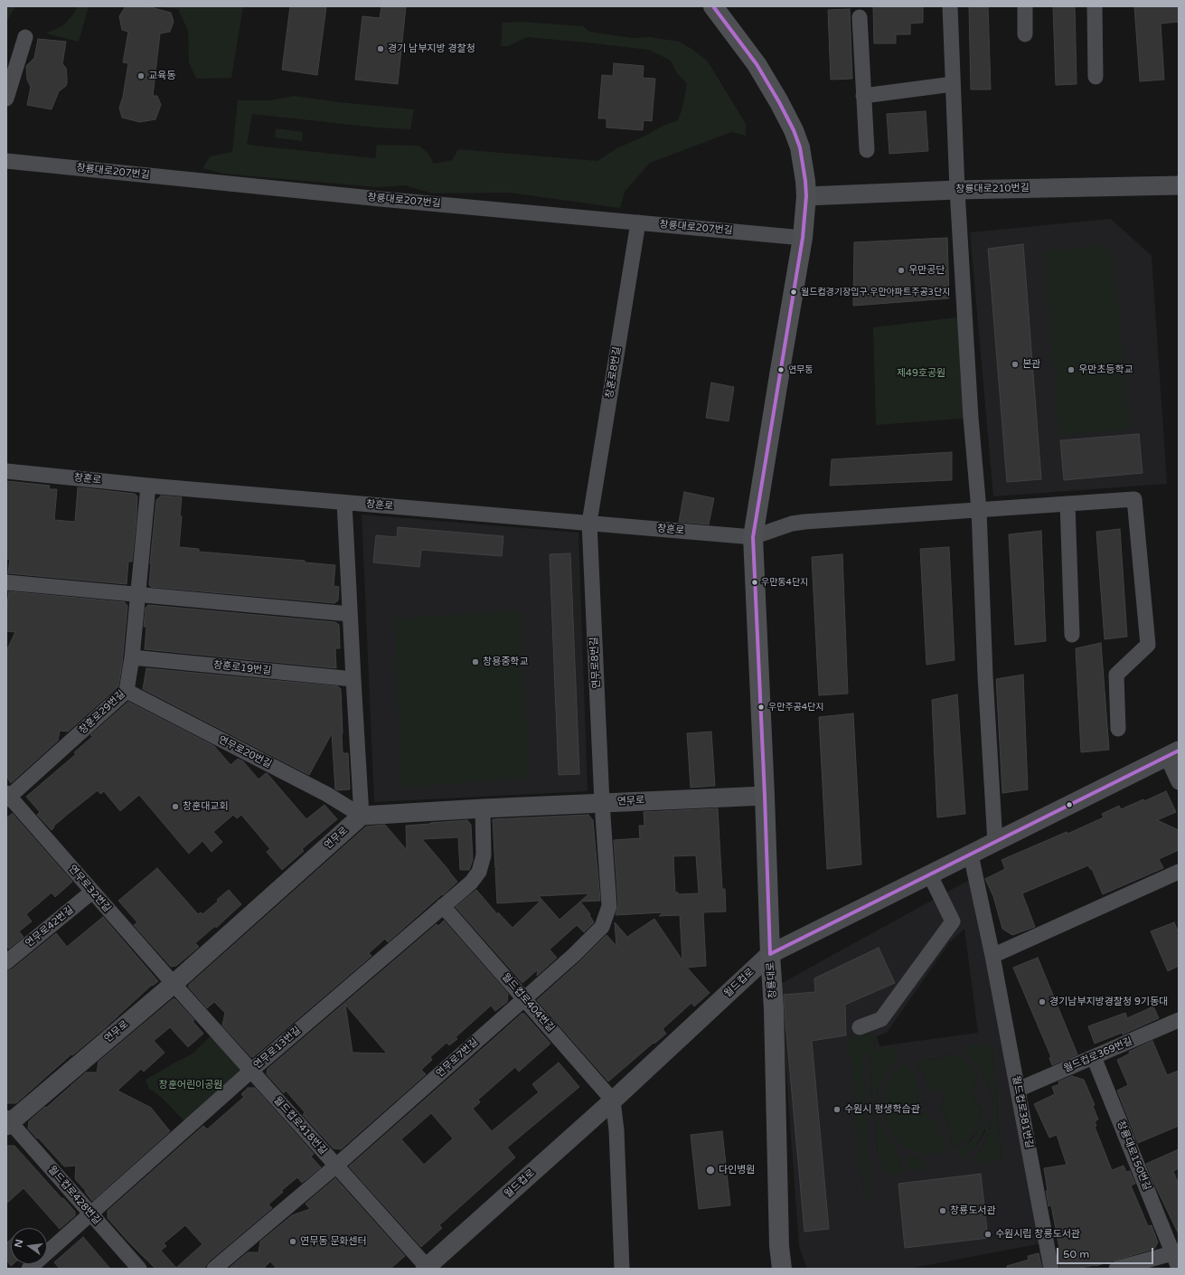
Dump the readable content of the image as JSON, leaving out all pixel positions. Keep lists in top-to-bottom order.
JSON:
{
  "streets": {
    "main road": ["창룡대로"],
    "street": [
      "창룡대로207번길",
      "창룡대로210번길",
      "창훈로8번길",
      "창훈로",
      "연무로8번길",
      "창훈로19번길",
      "창훈로29번길",
      "연무로20번길",
      "연무로",
      "연무로32번길",
      "연무로42번길",
      "월드컵로",
      "월드컵로404번길",
      "연무로13번길",
      "월드컵로369번길",
      "연무로7번길",
      "월드컵로381번길",
      "월드컵로418번길",
      "창룡대로150번길",
      "월드컵로428번길"
    ]
  },
  "crossings": [
    ["창룡대로207번길", "창훈로8번길"],
    ["창룡대로207번길", "창룡대로"],
    ["창룡대로210번길", "창룡대로"],
    ["창훈로8번길", "창훈로"],
    ["창훈로8번길", "연무로8번길"],
    ["창훈로", "연무로8번길"],
    ["창훈로", "창훈로29번길"],
    ["창훈로", "창룡대로"],
    ["연무로8번길", "연무로"],
    ["연무로8번길", "연무로7번길"],
    ["창훈로19번길", "창훈로29번길"],
    ["창훈로29번길", "연무로20번길"],
    ["창훈로29번길", "연무로32번길"],
    ["연무로20번길", "연무로"],
    ["연무로", "연무로32번길"],
    ["연무로", "창룡대로"],
    ["연무로", "연무로13번길"],
    ["연무로", "연무로7번길"],
    ["연무로", "월드컵로418번길"],
    ["연무로", "월드컵로428번길"],
    ["연무로32번길", "연무로42번길"],
    ["연무로32번길", "월드컵로418번길"],
    ["창룡대로", "월드컵로"],
    ["월드컵로", "월드컵로404번길"],
    ["월드컵로", "월드컵로381번길"],
    ["월드컵로", "월드컵로418번길"],
    ["월드컵로404번길", "연무로13번길"],
    ["월드컵로404번길", "연무로7번길"],
    ["연무로13번길", "월드컵로418번길"],
    ["연무로13번길", "월드컵로428번길"],
    ["월드컵로369번길", "월드컵로381번길"],
    ["월드컵로369번길", "창룡대로150번길"],
    ["연무로7번길", "월드컵로418번길"]
  ],
  "parks": ["제49호공원", "창훈어린이공원"],
  "places": [
    "경기 남부지방 경찰청",
    "교육동",
    "우만공단",
    "월드컵경기장입구.우만아파트주공3단지",
    "본관",
    "연무동",
    "우만초등학교",
    "우만동4단지",
    "창용중학교",
    "우만주공4단지",
    "창훈대교회",
    "경기남부지방경찰청 9기동대",
    "수원시 평생학습관",
    "다인병원",
    "창룡도서관",
    "수원시립 창룡도서관",
    "연무동 문화센터"
  ],
  "scale_bar": "50 m",
  "north": "left"
}
